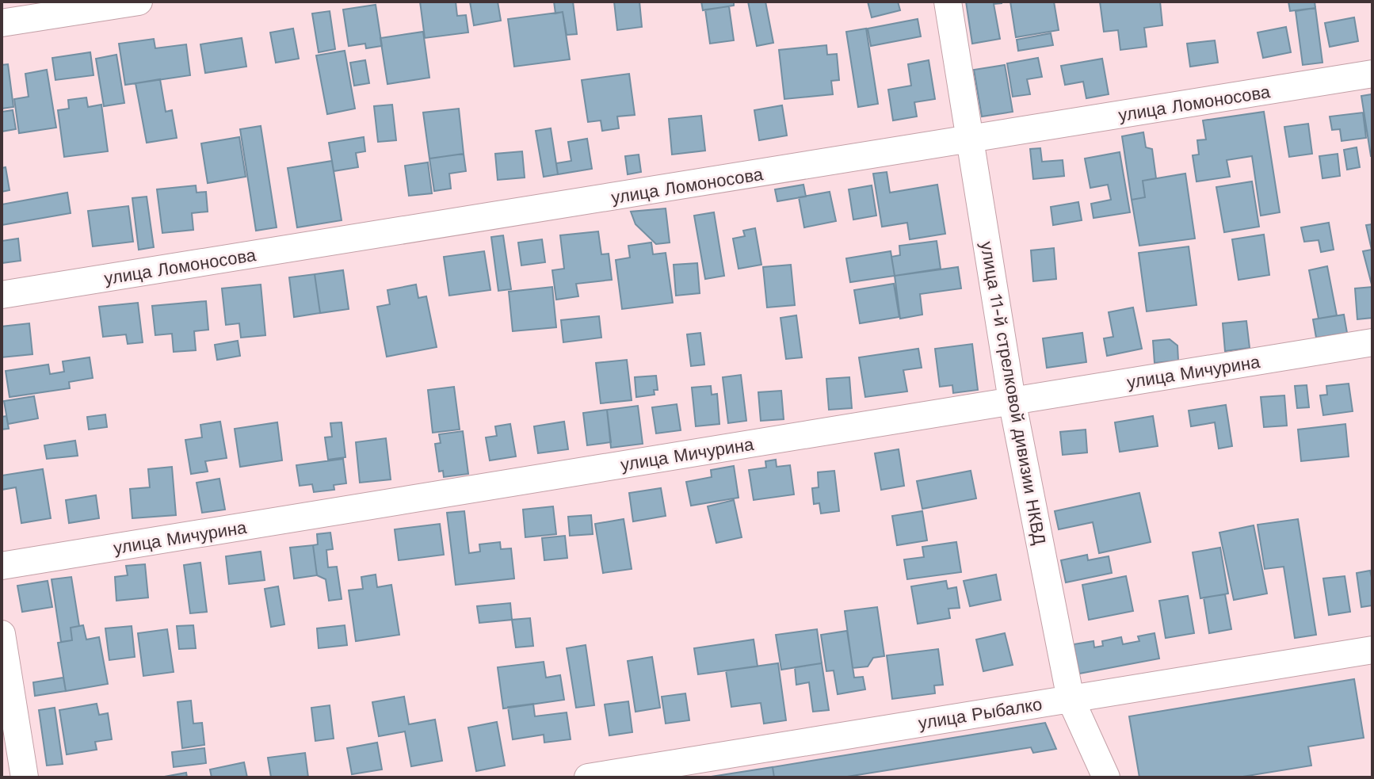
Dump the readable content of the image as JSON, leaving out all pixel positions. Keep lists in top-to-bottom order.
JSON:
{
  "streets": {
    "street": [
      "улица Ломоносова",
      "улица Мичурина",
      "улица 11-й стрелковой дивизии НКВД",
      "улица Рыбалко"
    ]
  },
  "crossings": [
    ["улица Ломоносова", "улица 11-й стрелковой дивизии НКВД"],
    ["улица Мичурина", "улица 11-й стрелковой дивизии НКВД"],
    ["улица 11-й стрелковой дивизии НКВД", "улица Рыбалко"]
  ]
}
